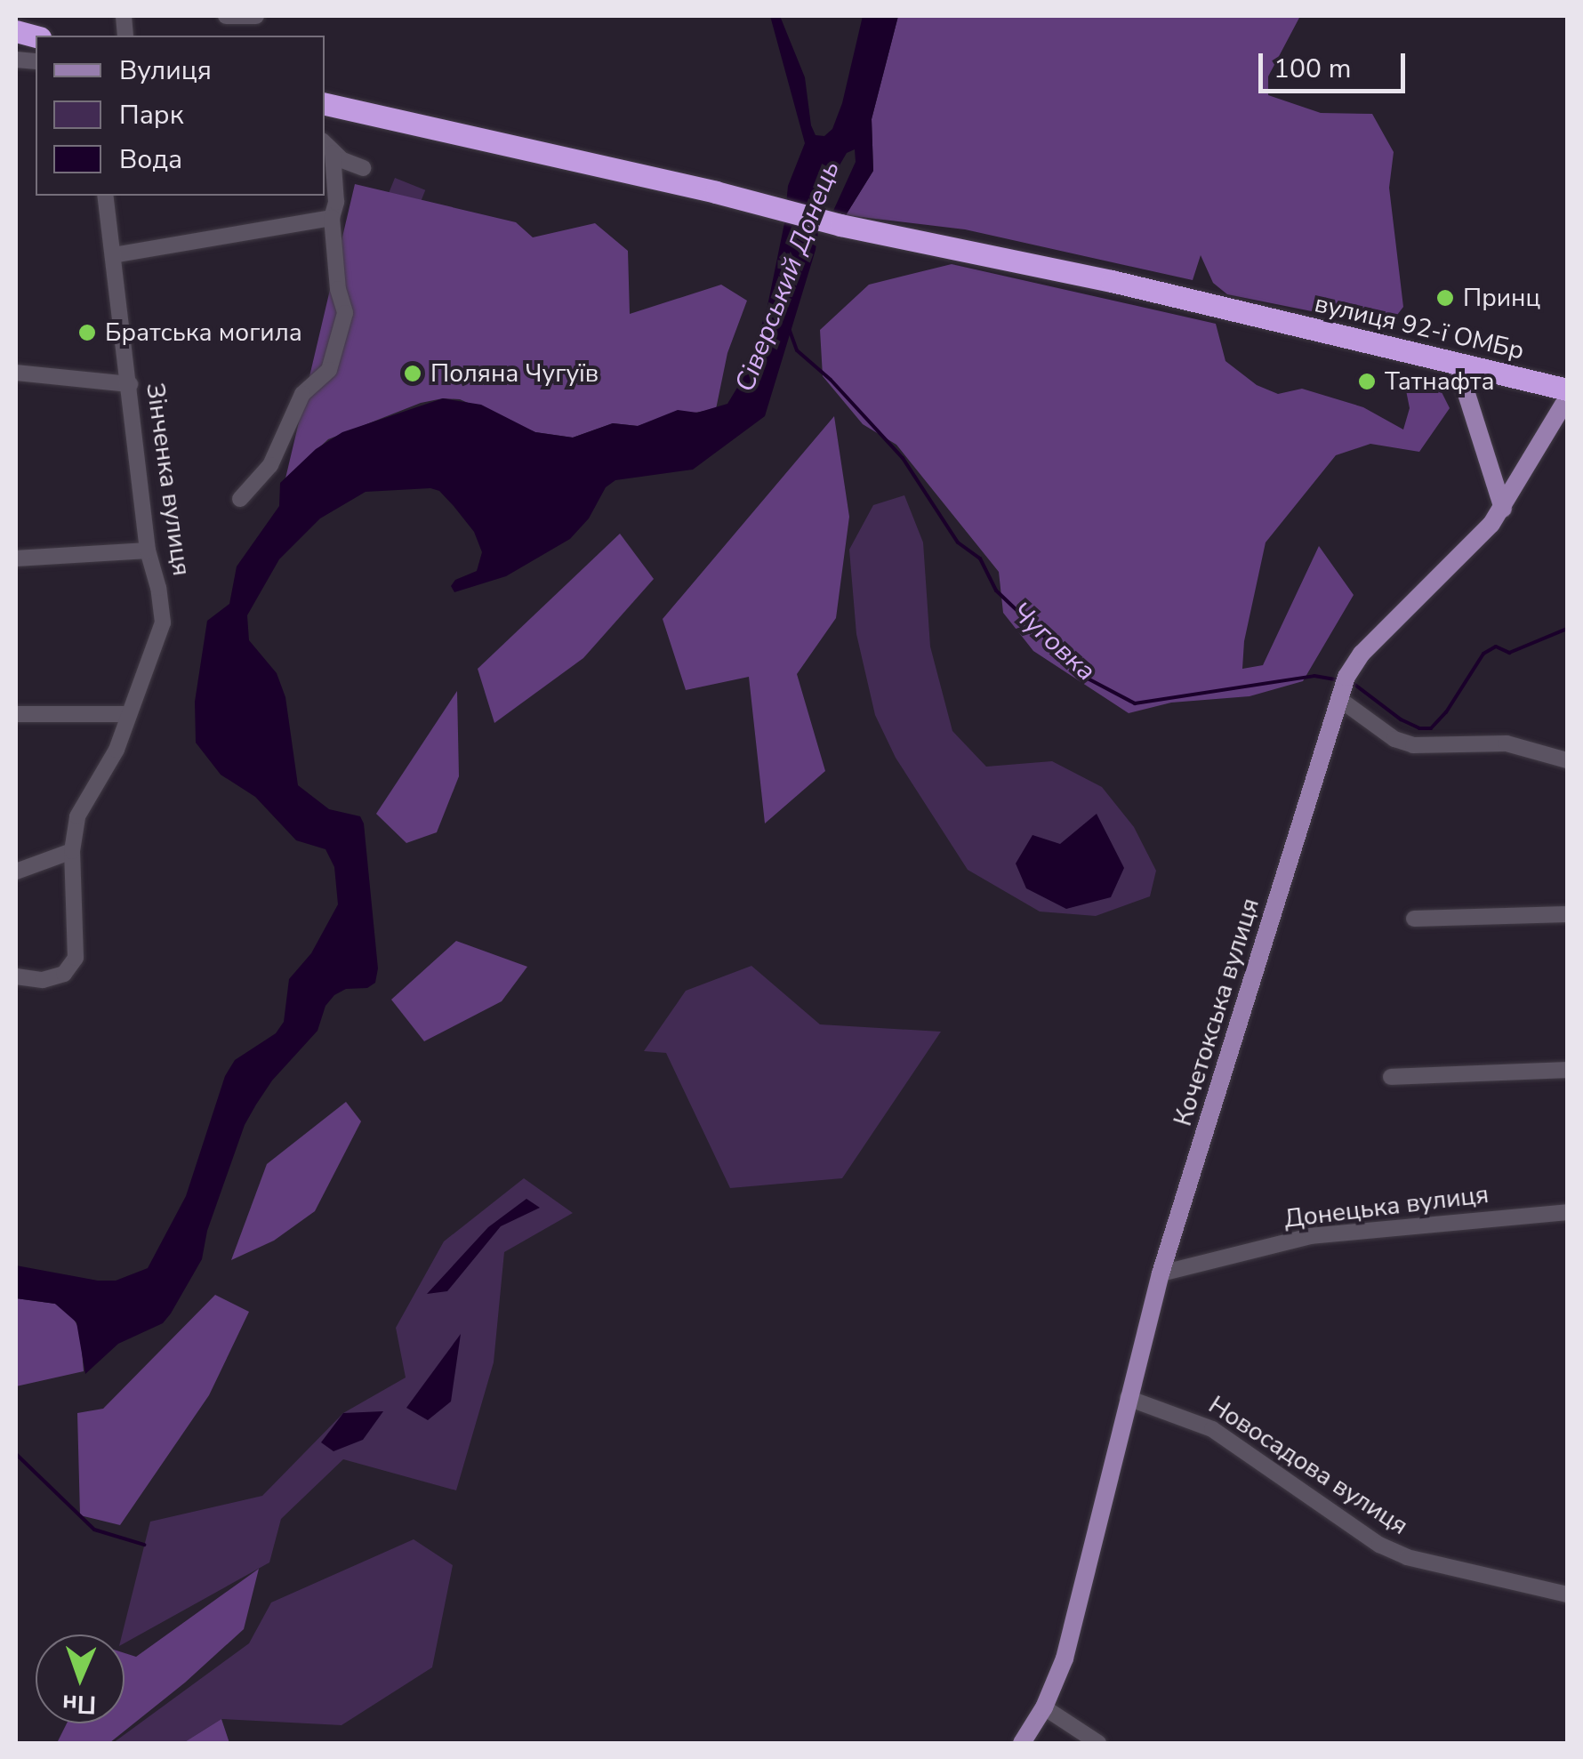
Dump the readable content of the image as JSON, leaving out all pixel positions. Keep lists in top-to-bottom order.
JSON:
{
  "streets": {
    "highway": ["вулиця 92-ї ОМБр"],
    "main road": ["Кочетокська вулиця"],
    "street": ["Зінченка вулиця", "Донецька вулиця", "Новосадова вулиця"]
  },
  "crossings": [
    ["Кочетокська вулиця", "Донецька вулиця"],
    ["Кочетокська вулиця", "Новосадова вулиця"]
  ],
  "water": ["Сіверський Донець", "Чуговка"],
  "places": [
    "Принц",
    "Братська могила",
    "Поляна Чугуїв",
    "Татнафта"
  ],
  "legend": ["Вулиця", "Парк", "Вода"],
  "scale_bar": "100 m",
  "north": "bottom"
}
